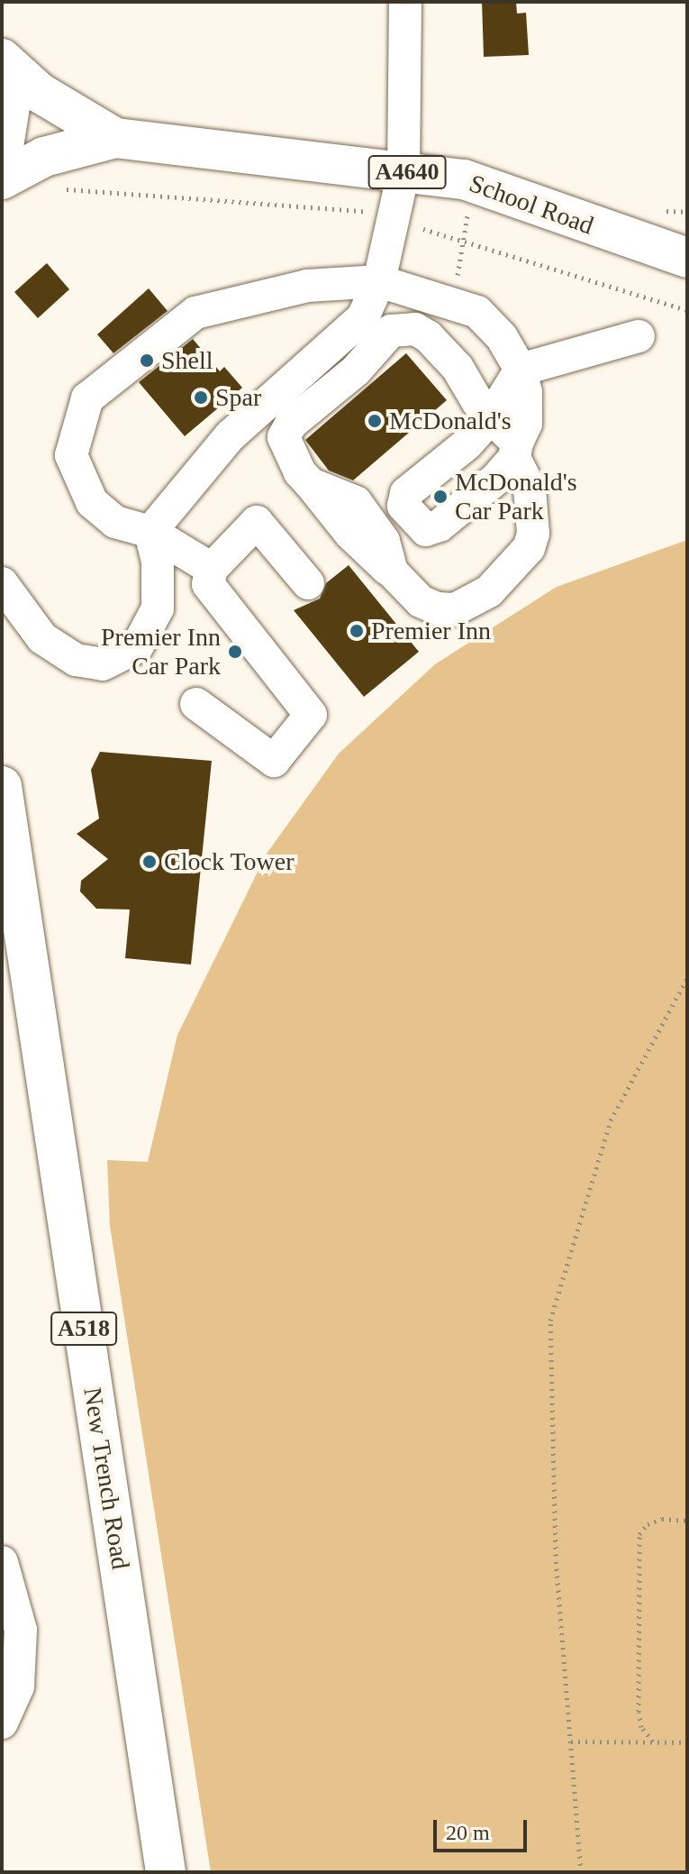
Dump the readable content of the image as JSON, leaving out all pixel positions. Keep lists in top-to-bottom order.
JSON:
{
  "streets": {
    "main road": [
      "A4640",
      "School Road",
      "A518",
      "New Trench Road"
    ]
  },
  "places": [
    "Shell",
    "Spar",
    "McDonald's",
    "McDonald's Car Park",
    "Premier Inn",
    "Premier Inn Car Park",
    "Clock Tower"
  ],
  "scale_bar": "20 m"
}
